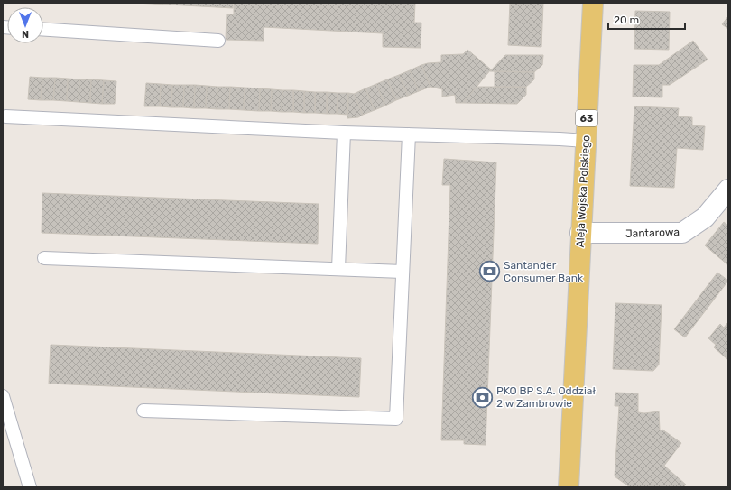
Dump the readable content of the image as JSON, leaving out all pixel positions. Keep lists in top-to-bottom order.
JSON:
{
  "streets": {
    "main road": ["63", "Aleja Wojska Polskiego"],
    "street": ["Jantarowa"]
  },
  "crossings": [
    ["Aleja Wojska Polskiego", "Jantarowa"]
  ],
  "places": {
    "bank": ["Santander Consumer Bank", "PKO BP S.A. Oddział 2 w Zambrowie"]
  },
  "scale_bar": "20 m",
  "north": "bottom"
}
